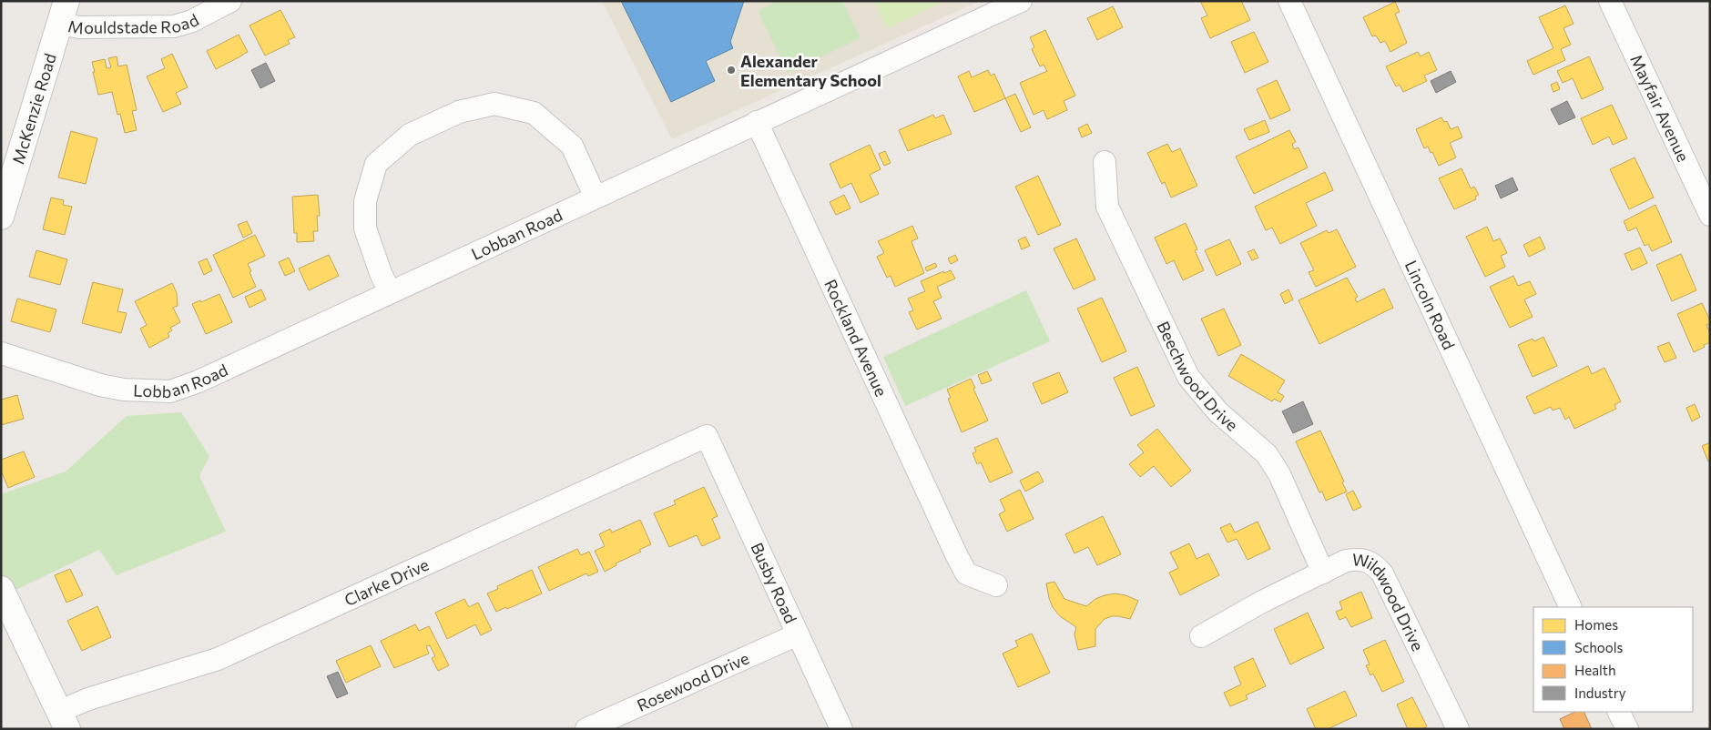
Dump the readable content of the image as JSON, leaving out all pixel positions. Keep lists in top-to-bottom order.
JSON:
{
  "streets": {
    "street": [
      "Mouldstade Road",
      "Mayfair Avenue",
      "McKenzie Road",
      "Lobban Road",
      "Lincoln Road",
      "Rockland Avenue",
      "Beechwood Drive",
      "Clarke Drive",
      "Busby Road",
      "Wildwood Drive",
      "Rosewood Drive"
    ]
  },
  "crossings": [
    ["Mouldstade Road", "McKenzie Road"],
    ["Lobban Road", "Rockland Avenue"],
    ["Beechwood Drive", "Wildwood Drive"],
    ["Clarke Drive", "Busby Road"],
    ["Busby Road", "Rosewood Drive"]
  ],
  "places": ["Alexander Elementary School"],
  "legend": [
    "Homes",
    "Schools",
    "Health",
    "Industry"
  ]
}
